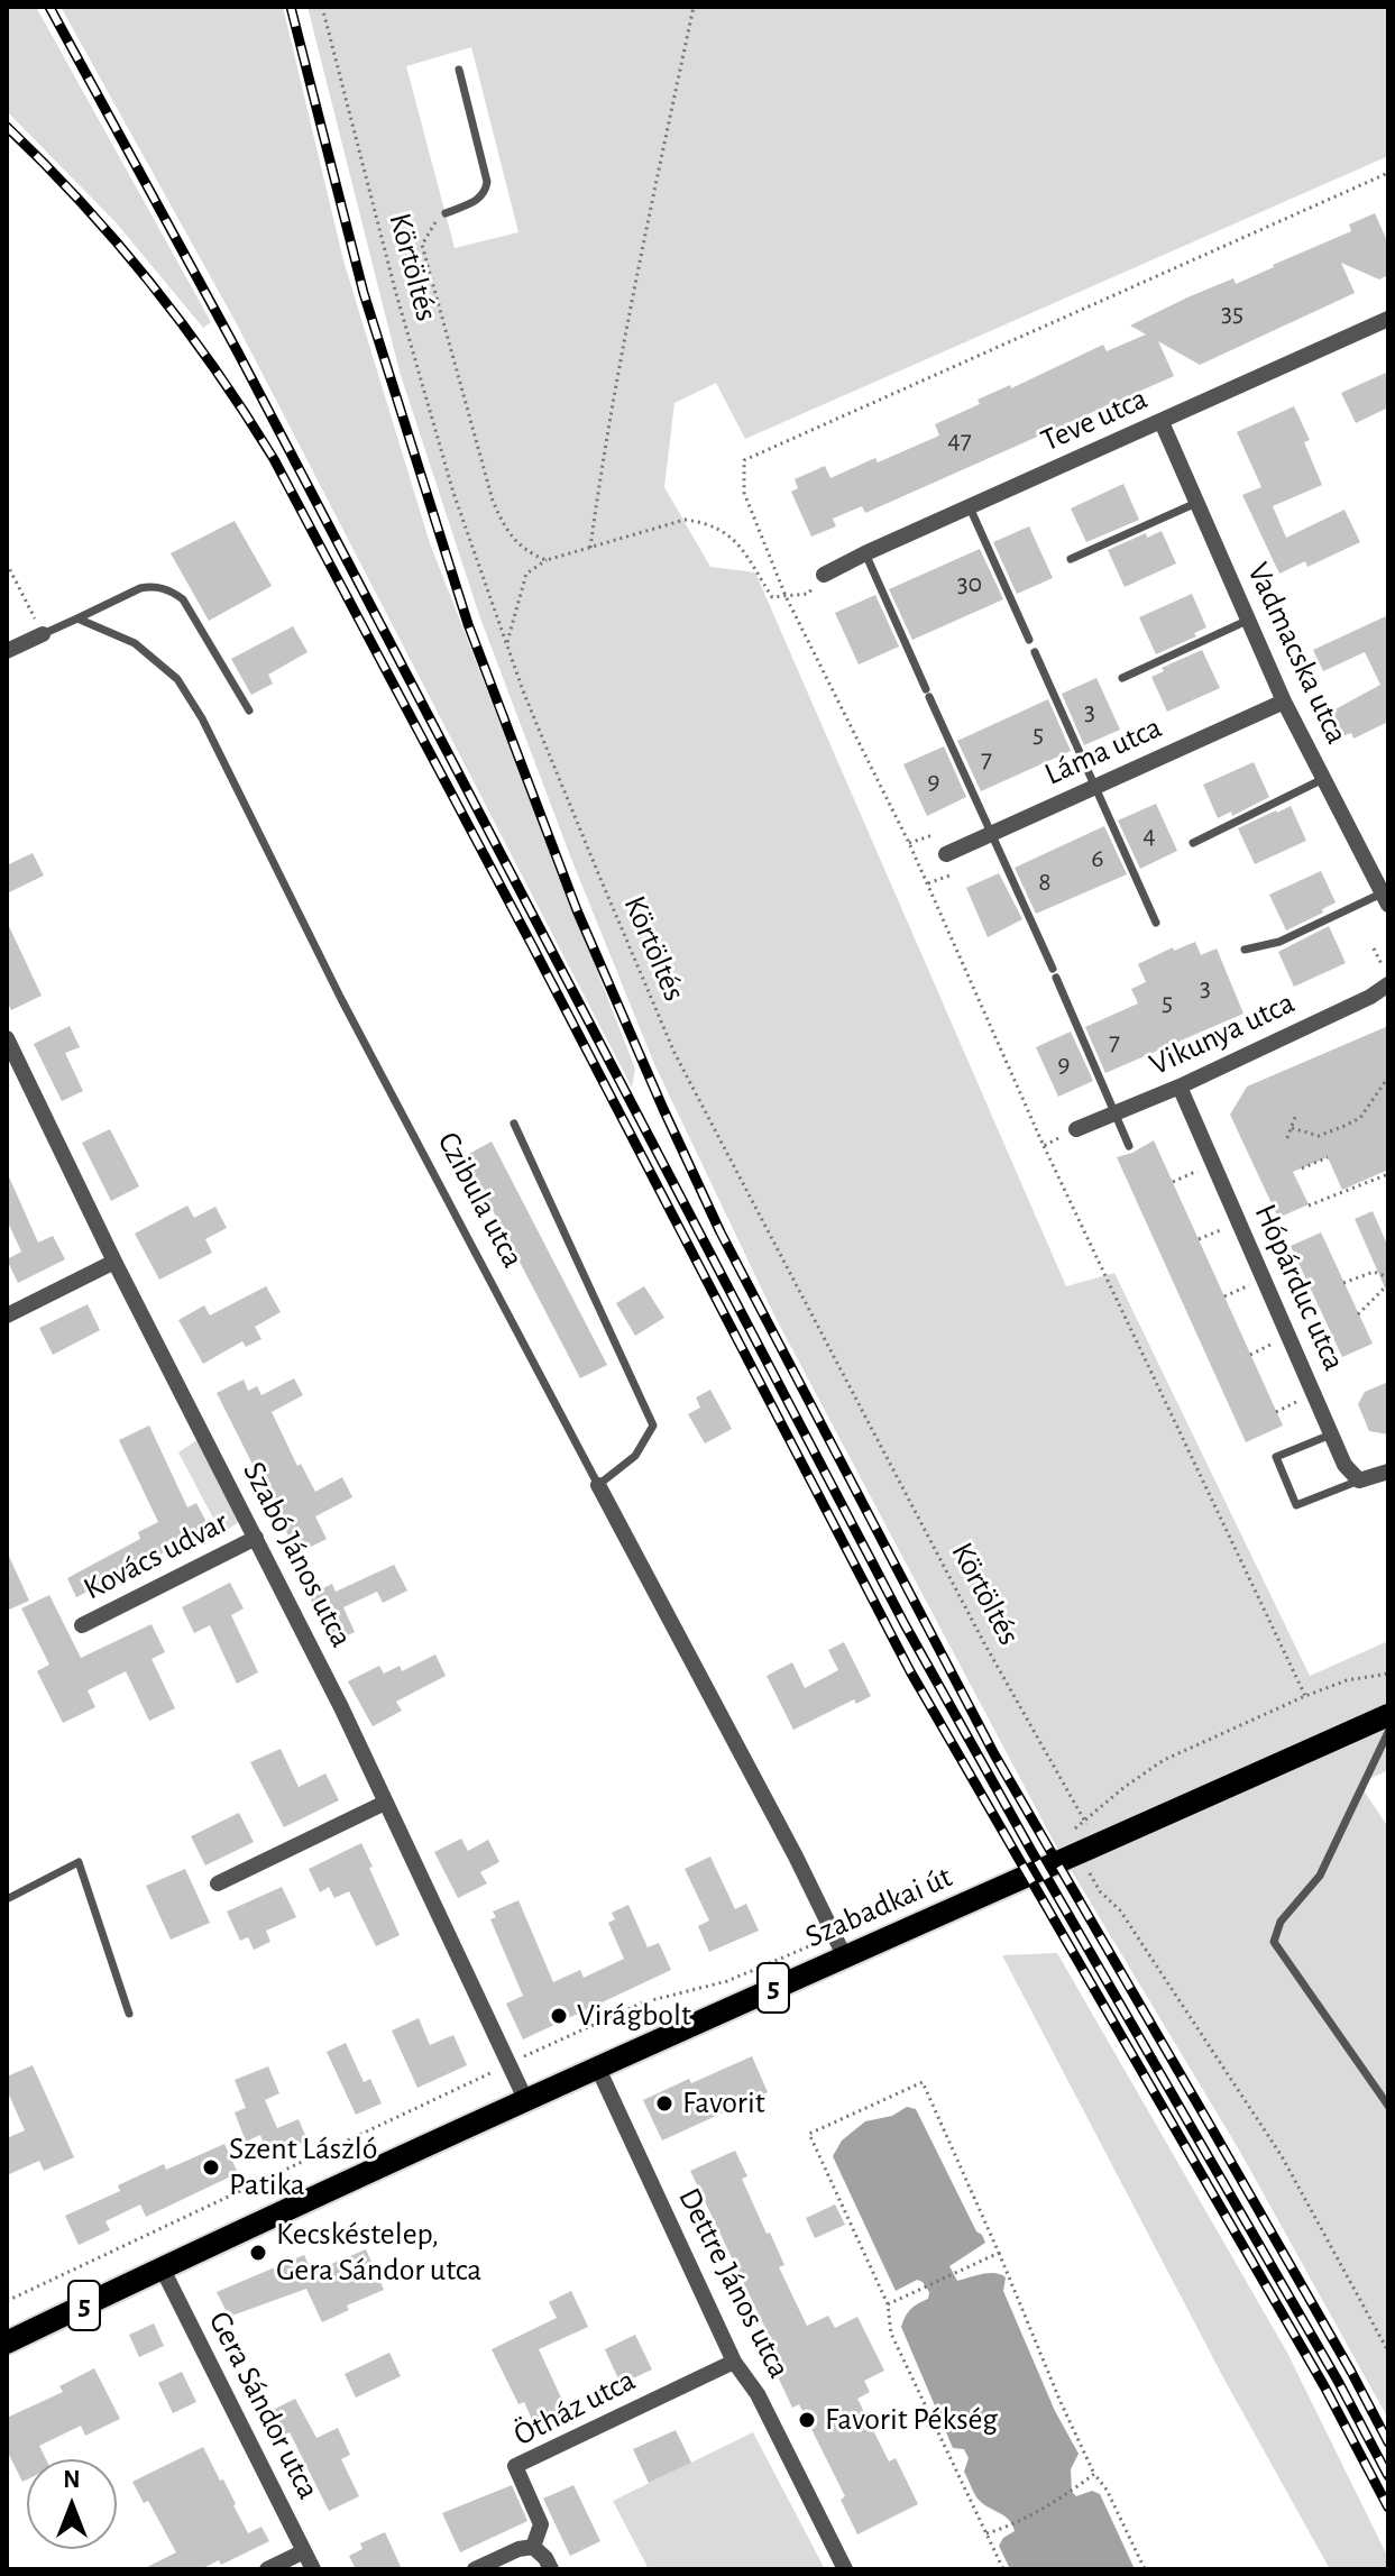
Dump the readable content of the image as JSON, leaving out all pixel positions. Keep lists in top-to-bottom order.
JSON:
{
  "streets": {
    "main road": ["Szabadkai út", "5"],
    "street": [
      "Teve utca",
      "Vadmacska utca",
      "Láma utca",
      "Vikunya utca",
      "Czibula utca",
      "Hópárduc utca",
      "Szabó János utca",
      "Kovács udvar",
      "Dettre János utca",
      "Gera Sándor utca",
      "Ötház utca"
    ],
    "path": ["Körtöltés"]
  },
  "crossings": [
    ["Körtöltés", "Szabadkai út"],
    ["Teve utca", "Vadmacska utca"],
    ["Vadmacska utca", "Láma utca"],
    ["Vikunya utca", "Hópárduc utca"],
    ["Czibula utca", "Szabadkai út"],
    ["Szabó János utca", "Kovács udvar"],
    ["Szabó János utca", "Szabadkai út"],
    ["Szabadkai út", "Dettre János utca"],
    ["Szabadkai út", "Gera Sándor utca"],
    ["Dettre János utca", "Ötház utca"]
  ],
  "places": [
    "Virágbolt",
    "Favorit",
    "Szent László Patika",
    "Kecskéstelep, Gera Sándor utca",
    "Favorit Pékség"
  ],
  "house_numbers": [
    "35",
    "47",
    "30",
    "3",
    "5",
    "7",
    "9",
    "4",
    "6",
    "8",
    "3",
    "5",
    "7",
    "9"
  ],
  "north": "top"
}
